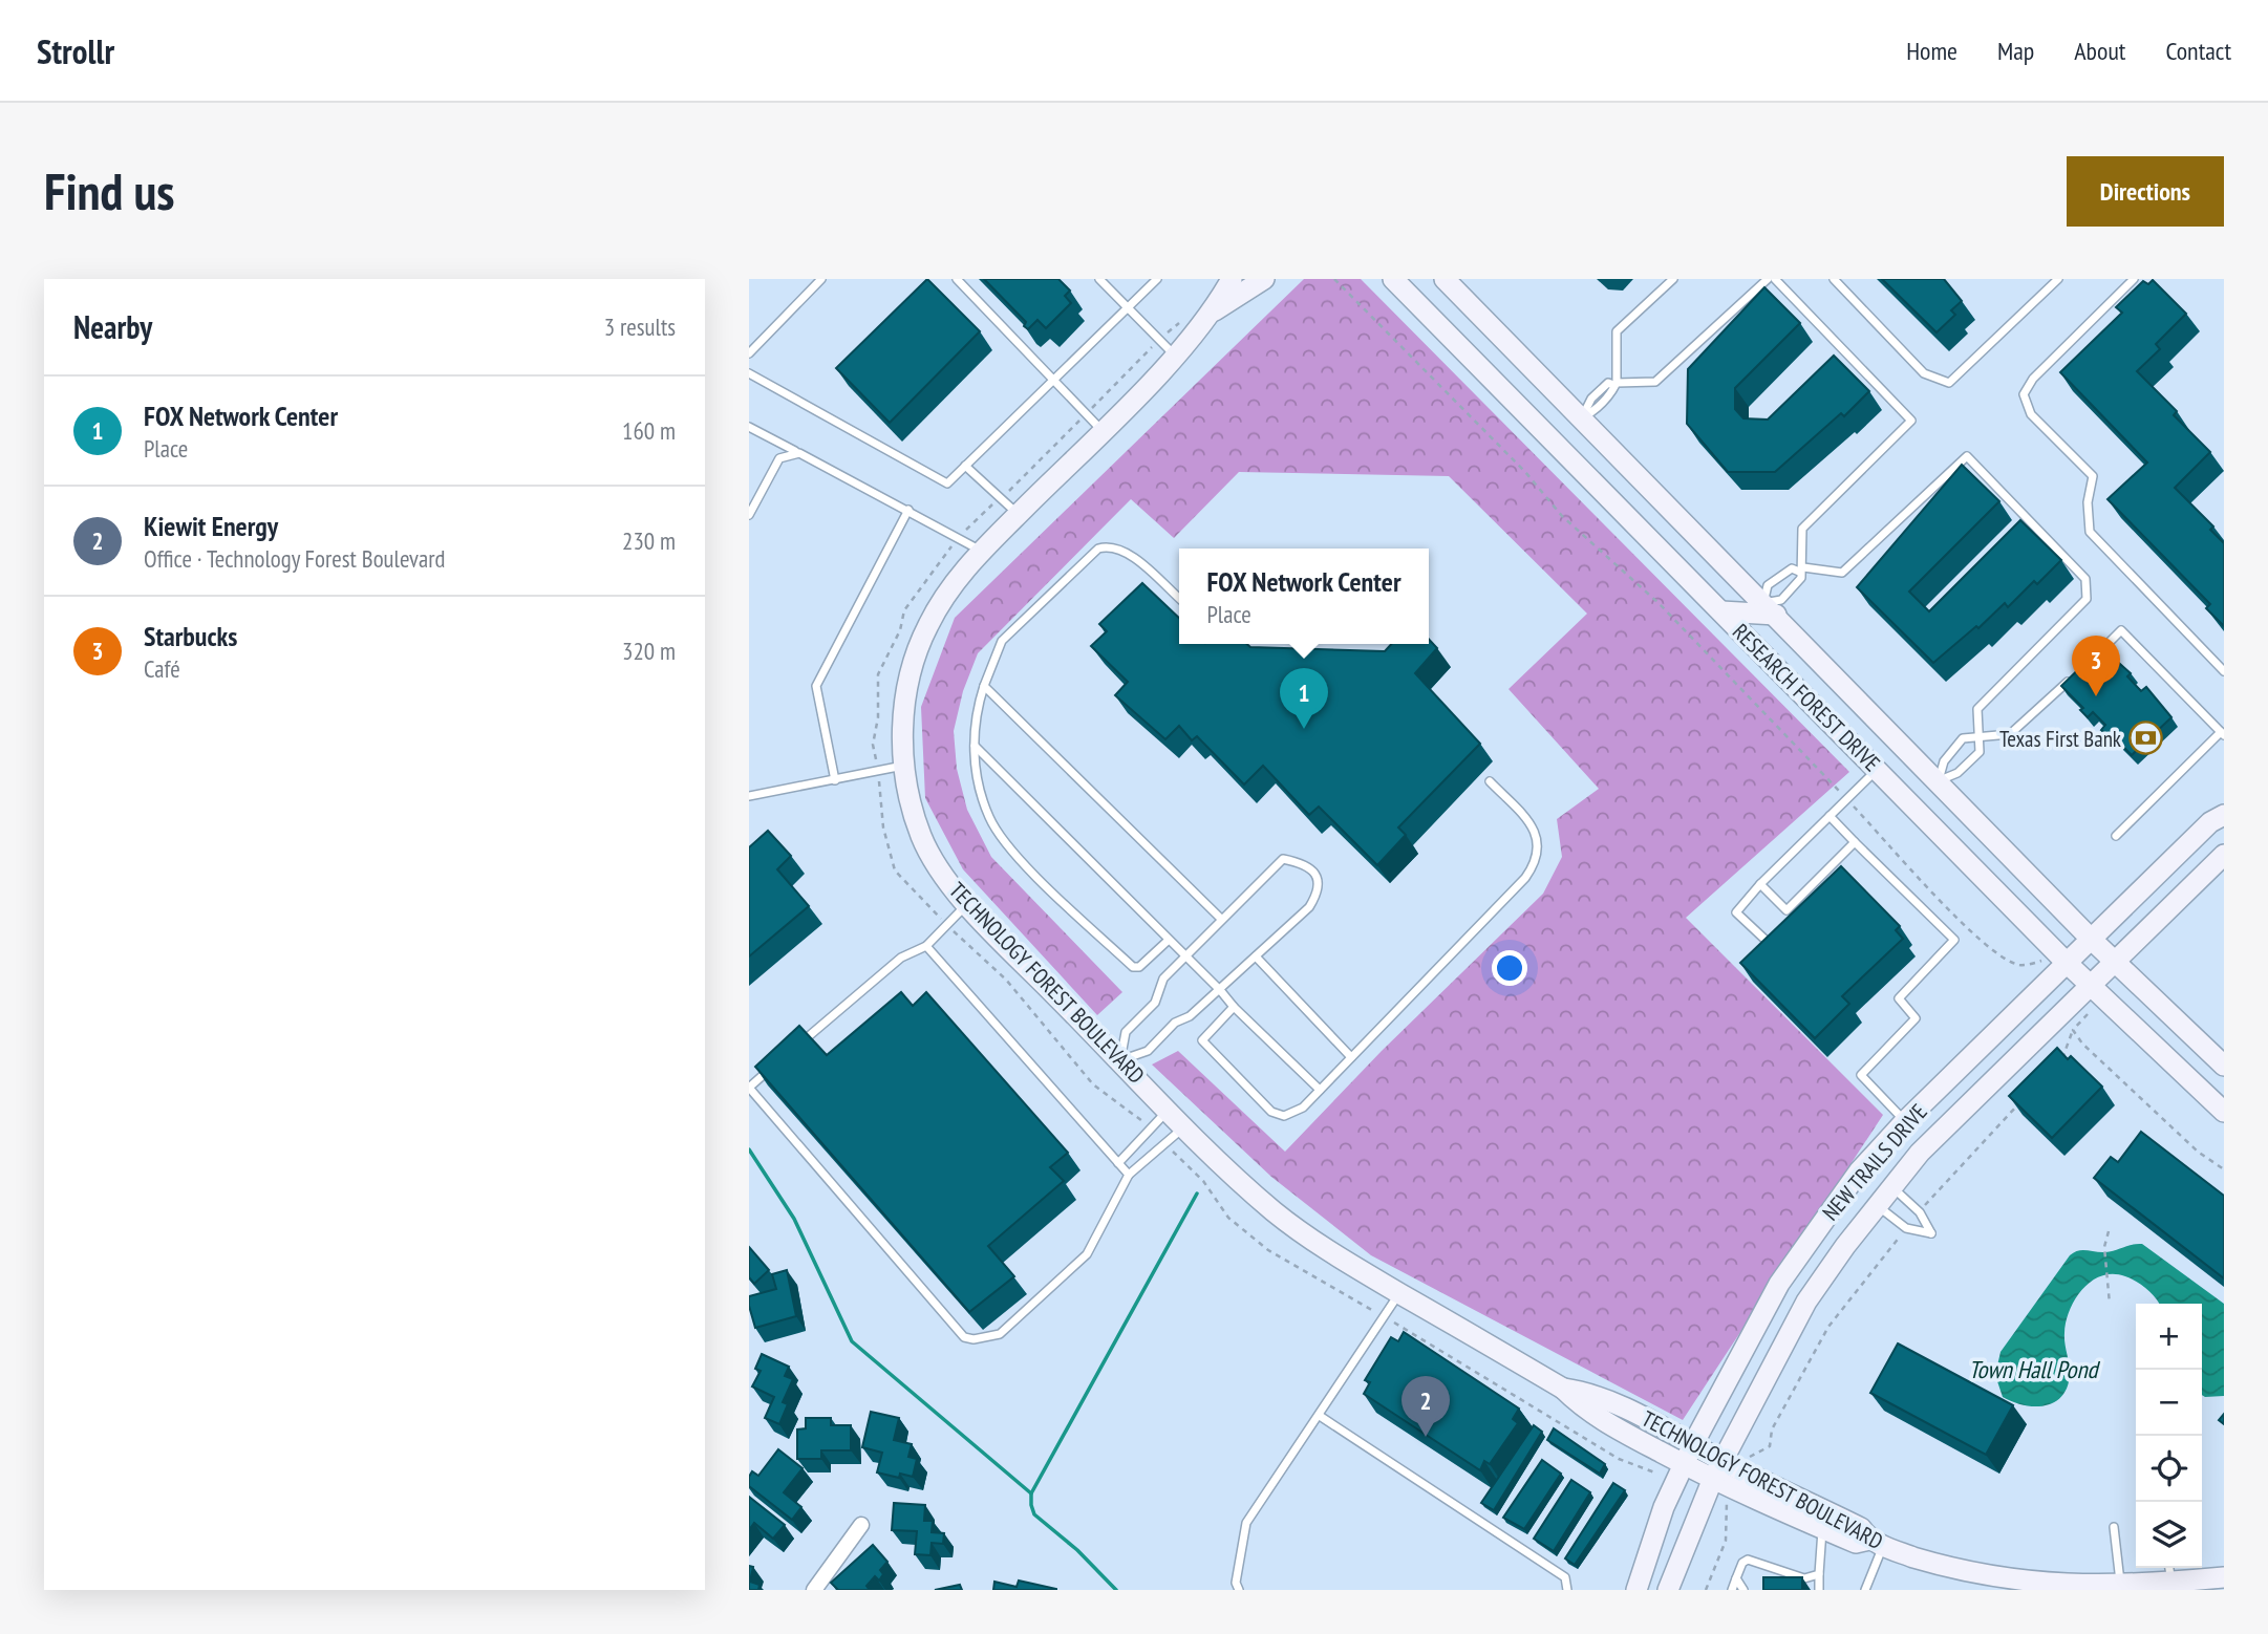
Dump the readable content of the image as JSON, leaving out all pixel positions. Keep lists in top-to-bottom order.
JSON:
{
  "streets": {
    "street": ["RESEARCH FOREST DRIVE", "TECHNOLOGY FOREST BOULEVARD", "NEW TRAILS DRIVE"]
  },
  "crossings": [
    ["RESEARCH FOREST DRIVE", "NEW TRAILS DRIVE"],
    ["TECHNOLOGY FOREST BOULEVARD", "NEW TRAILS DRIVE"]
  ],
  "water": ["Town Hall Pond"],
  "places": {
    "bank": ["Texas First Bank"]
  },
  "page": {
    "header": "Strollr",
    "nav": [
      "Home",
      "Map",
      "About",
      "Contact"
    ],
    "buttons": "Directions",
    "title": "Find us",
    "heading": ["Nearby", "3 results"],
    "list": [
      {
        "mark": "1",
        "name": "FOX Network Center",
        "note": "Place",
        "value": "160 m"
      },
      {
        "mark": "2",
        "name": "Kiewit Energy",
        "note": "Office · Technology Forest Boulevard",
        "value": "230 m"
      },
      {
        "mark": "3",
        "name": "Starbucks",
        "note": "Café",
        "value": "320 m"
      }
    ],
    "popup": ["FOX Network Center", "Place"],
    "pins": ["3", "1", "2"],
    "map_buttons": ["+", "−"]
  }
}
